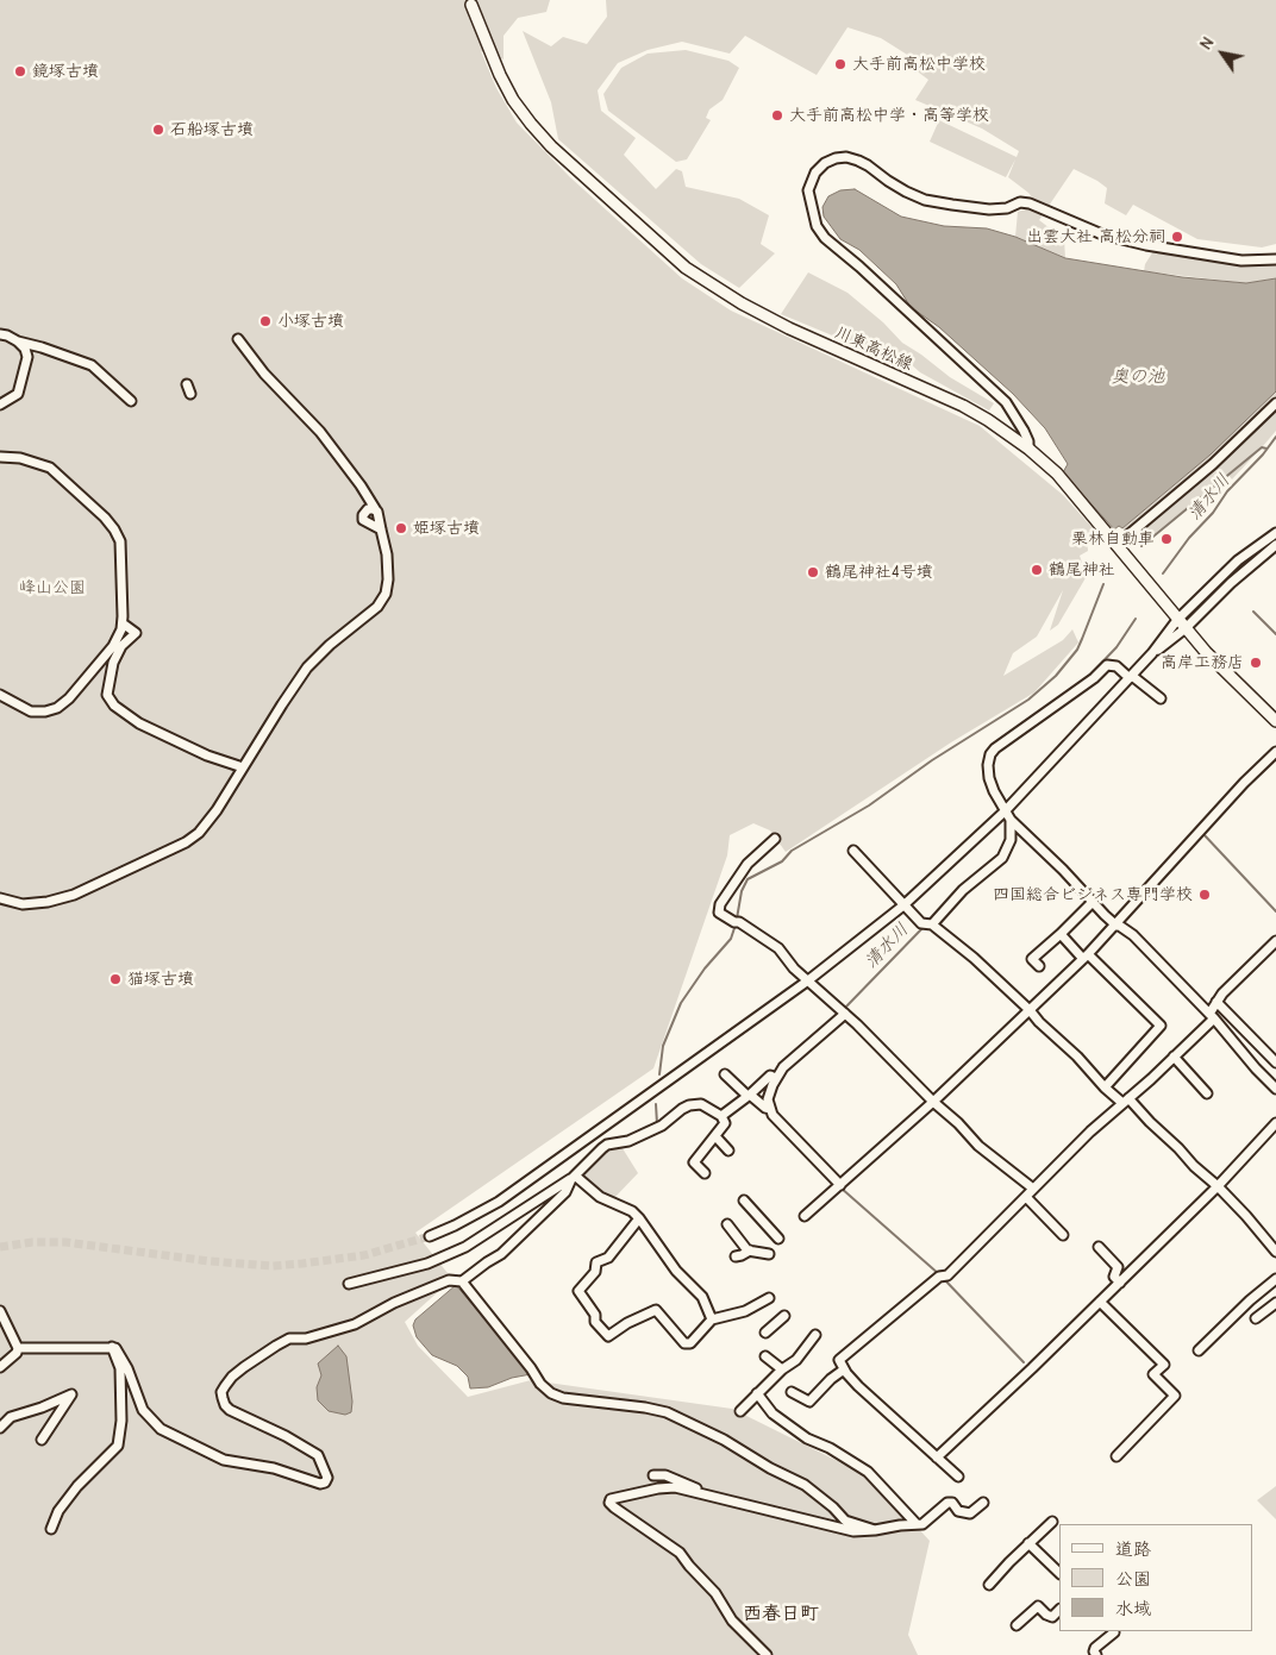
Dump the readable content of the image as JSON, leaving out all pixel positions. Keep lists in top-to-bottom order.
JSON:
{
  "streets": {
    "main road": ["川東高松線"]
  },
  "districts": ["西春日町"],
  "water": ["奥の池", "清水川"],
  "parks": ["峰山公園"],
  "places": [
    "大手前高松中学校",
    "鏡塚古墳",
    "大手前高松中学・高等学校",
    "石船塚古墳",
    "出雲大社 高松分祠",
    "小塚古墳",
    "姫塚古墳",
    "栗林自動車",
    "鶴尾神社",
    "鶴尾神社4号墳",
    "高岸工務店",
    "四国総合ビジネス専門学校",
    "猫塚古墳"
  ],
  "legend": ["道路", "公園", "水域"],
  "north": "top left"
}
